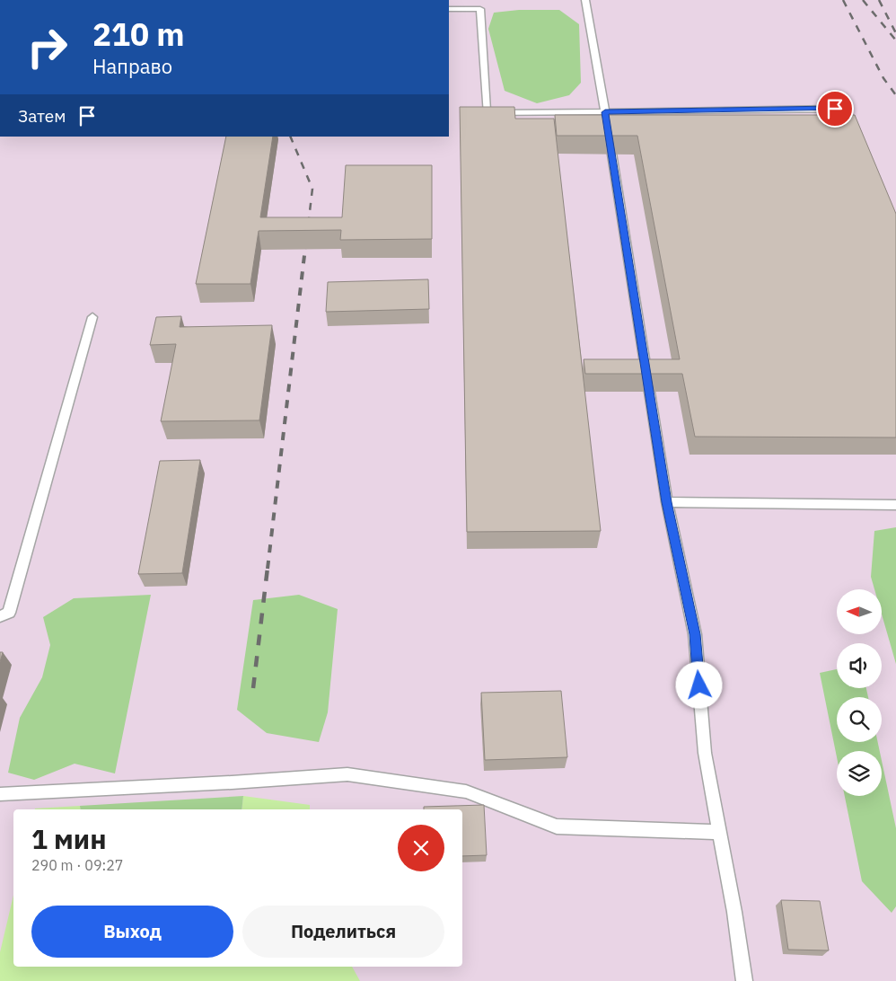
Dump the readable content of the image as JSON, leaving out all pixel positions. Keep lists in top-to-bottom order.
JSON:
{
  "north": "left",
  "page": {
    "turn": ["210 m", "Направо"],
    "then": "Затем",
    "heading": ["1 мин", "290 m · 09:27"],
    "buttons": ["Выход", "Поделиться"]
  }
}
